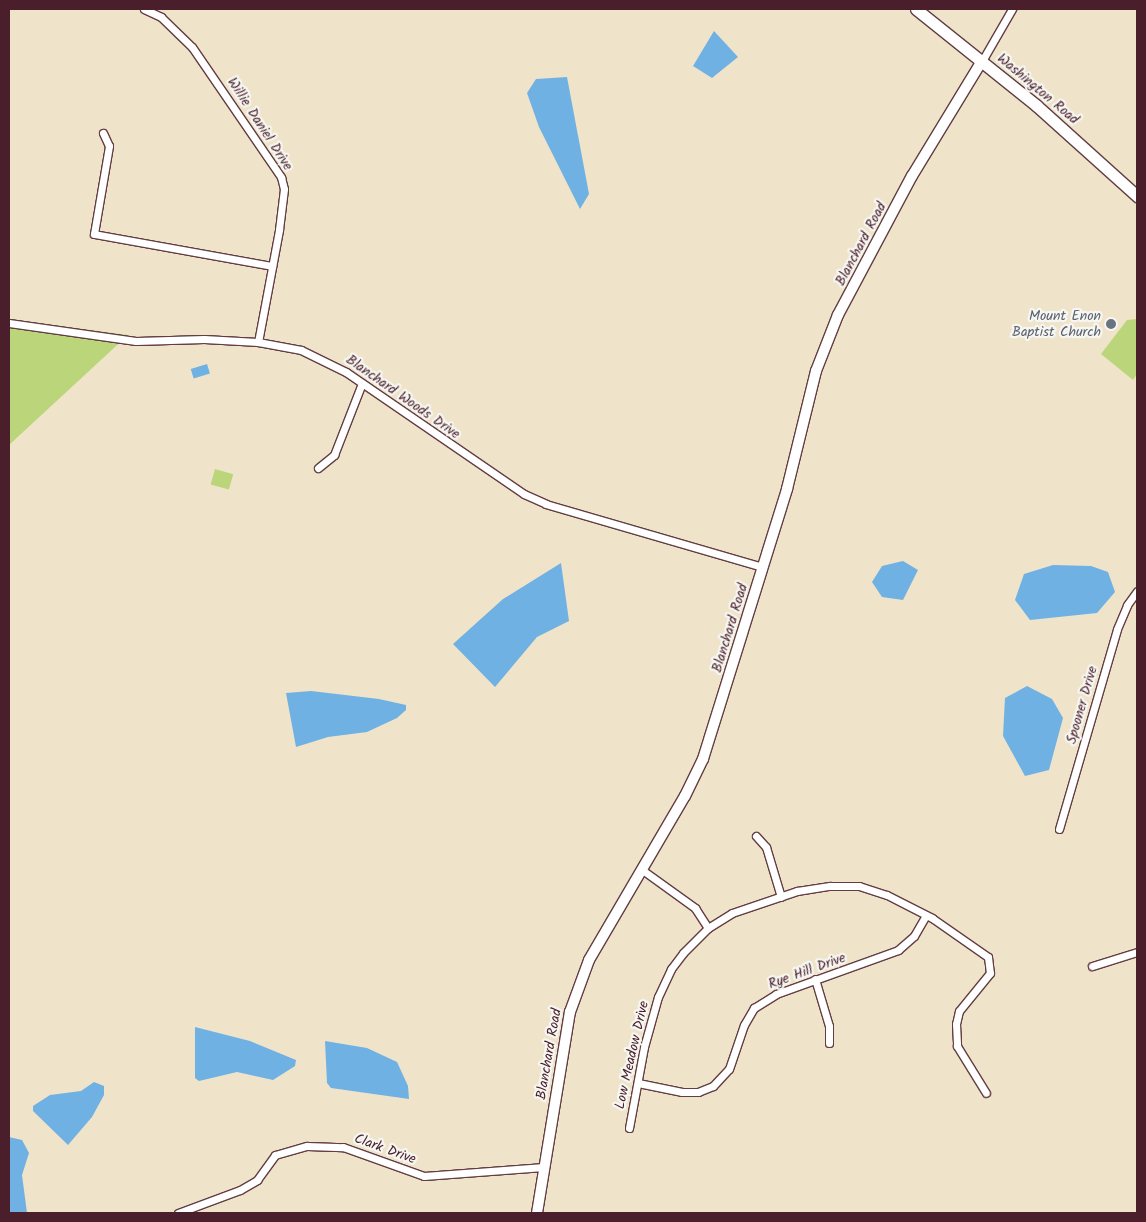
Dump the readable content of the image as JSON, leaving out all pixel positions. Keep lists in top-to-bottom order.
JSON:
{
  "streets": {
    "main road": ["Washington Road"],
    "street": [
      "Willie Daniel Drive",
      "Blanchard Road",
      "Blanchard Woods Drive",
      "Spooner Drive",
      "Rye Hill Drive",
      "Low Meadow Drive",
      "Clark Drive"
    ]
  },
  "crossings": [
    ["Washington Road", "Blanchard Road"],
    ["Willie Daniel Drive", "Blanchard Woods Drive"],
    ["Blanchard Road", "Blanchard Woods Drive"],
    ["Blanchard Road", "Clark Drive"],
    ["Rye Hill Drive", "Low Meadow Drive"]
  ],
  "places": ["Mount Enon Baptist Church"]
}
